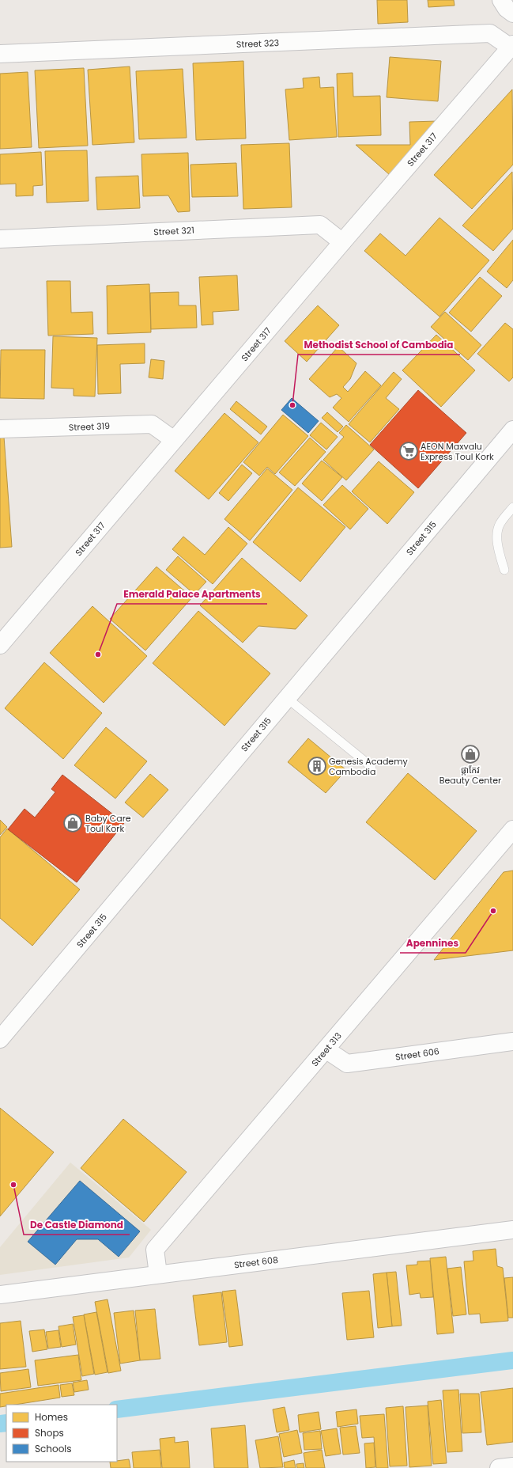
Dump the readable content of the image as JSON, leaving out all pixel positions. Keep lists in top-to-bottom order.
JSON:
{
  "streets": {
    "street": [
      "Street 323",
      "Street 317",
      "Street 321",
      "Street 319",
      "Street 315",
      "Street 313",
      "Street 606",
      "Street 608"
    ]
  },
  "crossings": [
    ["Street 323", "Street 317"],
    ["Street 317", "Street 321"],
    ["Street 317", "Street 319"],
    ["Street 313", "Street 606"],
    ["Street 313", "Street 608"]
  ],
  "places": {
    "other": [
      "Methodist School of Cambodia",
      "Emerald Palace Apartments",
      "Apennines",
      "De Castle Diamond"
    ],
    "supermarket": ["AEON Maxvalu Express Toul Kork"],
    "shop": ["ផ្កាកែវ Beauty Center", "Baby Care Toul Kork"],
    "building": ["Genesis Academy Cambodia"]
  },
  "legend": ["Homes", "Shops", "Schools"]
}
